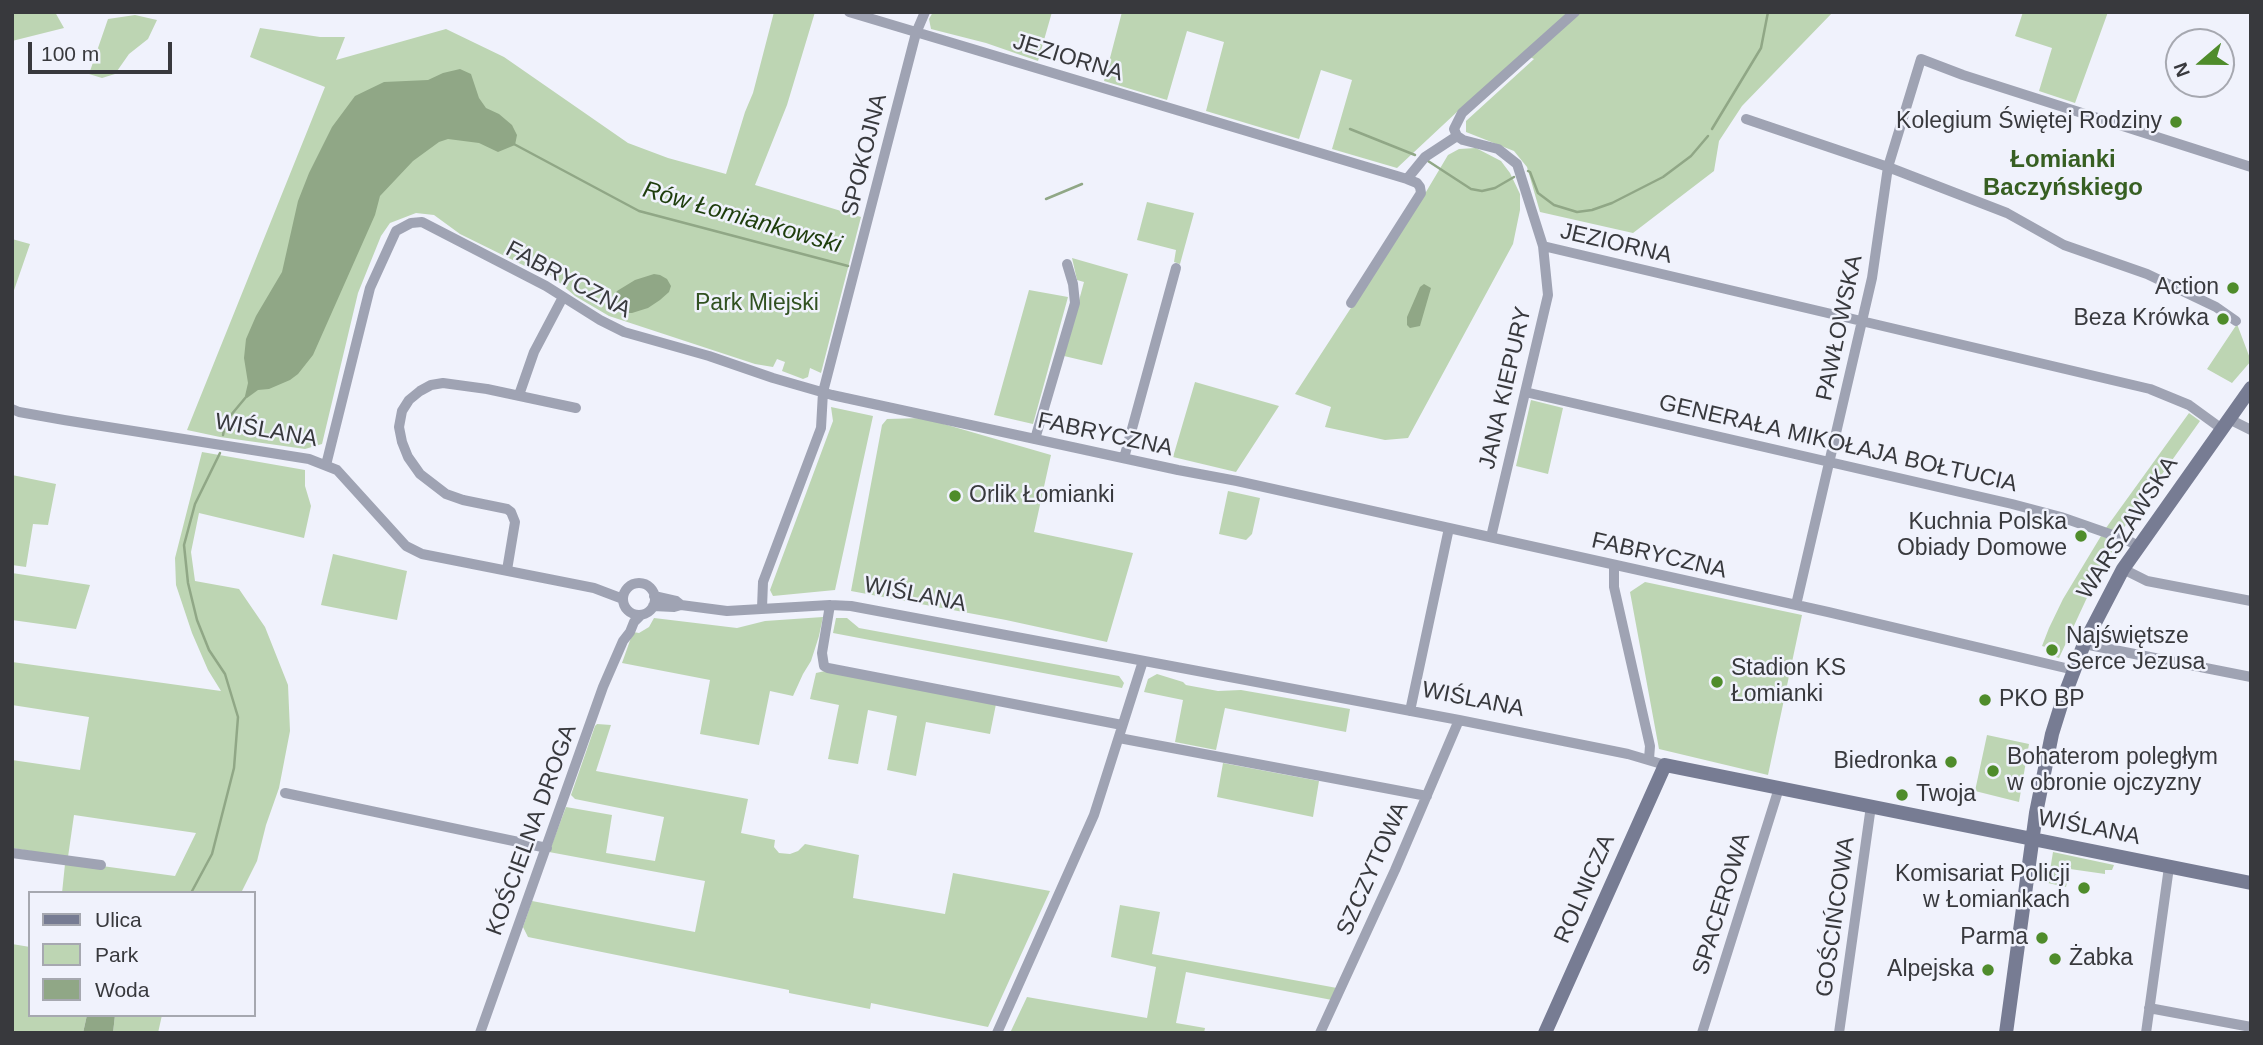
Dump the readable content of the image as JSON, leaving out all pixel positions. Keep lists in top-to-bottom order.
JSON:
{
  "streets": {
    "street": [
      "JEZIORNA",
      "SPOKOJNA",
      "FABRYCZNA",
      "PAWŁOWSKA",
      "JANA KIEPURY",
      "WIŚLANA",
      "GENERAŁA MIKOŁAJA BOŁTUCIA",
      "WARSZAWSKA",
      "KOŚCIELNA DROGA",
      "SZCZYTOWA",
      "ROLNICZA",
      "SPACEROWA",
      "GOŚCIŃCOWA"
    ]
  },
  "crossings": [
    ["JEZIORNA", "SPOKOJNA"],
    ["JEZIORNA", "PAWŁOWSKA"],
    ["JEZIORNA", "JANA KIEPURY"],
    ["JEZIORNA", "WARSZAWSKA"],
    ["SPOKOJNA", "FABRYCZNA"],
    ["SPOKOJNA", "WIŚLANA"],
    ["FABRYCZNA", "PAWŁOWSKA"],
    ["FABRYCZNA", "JANA KIEPURY"],
    ["FABRYCZNA", "WIŚLANA"],
    ["FABRYCZNA", "WARSZAWSKA"],
    ["PAWŁOWSKA", "GENERAŁA MIKOŁAJA BOŁTUCIA"],
    ["JANA KIEPURY", "GENERAŁA MIKOŁAJA BOŁTUCIA"],
    ["WIŚLANA", "WARSZAWSKA"],
    ["WIŚLANA", "KOŚCIELNA DROGA"],
    ["WIŚLANA", "SZCZYTOWA"],
    ["WIŚLANA", "ROLNICZA"],
    ["WIŚLANA", "SPACEROWA"],
    ["WIŚLANA", "GOŚCIŃCOWA"],
    ["GENERAŁA MIKOŁAJA BOŁTUCIA", "WARSZAWSKA"]
  ],
  "districts": ["Łomianki Baczyńskiego"],
  "water": ["Rów Łomiankowski"],
  "parks": ["Park Miejski"],
  "places": [
    "Kolegium Świętej Rodziny",
    "Action",
    "Beza Krówka",
    "Orlik Łomianki",
    "Kuchnia Polska Obiady Domowe",
    "Najświętsze Serce Jezusa",
    "Stadion KS Łomianki",
    "PKO BP",
    "Biedronka",
    "Bohaterom poległym w obronie ojczyzny",
    "Twoja",
    "Komisariat Policji w Łomiankach",
    "Parma",
    "Żabka",
    "Alpejska"
  ],
  "legend": ["Ulica", "Park", "Woda"],
  "scale_bar": "100 m",
  "north": "left"
}
